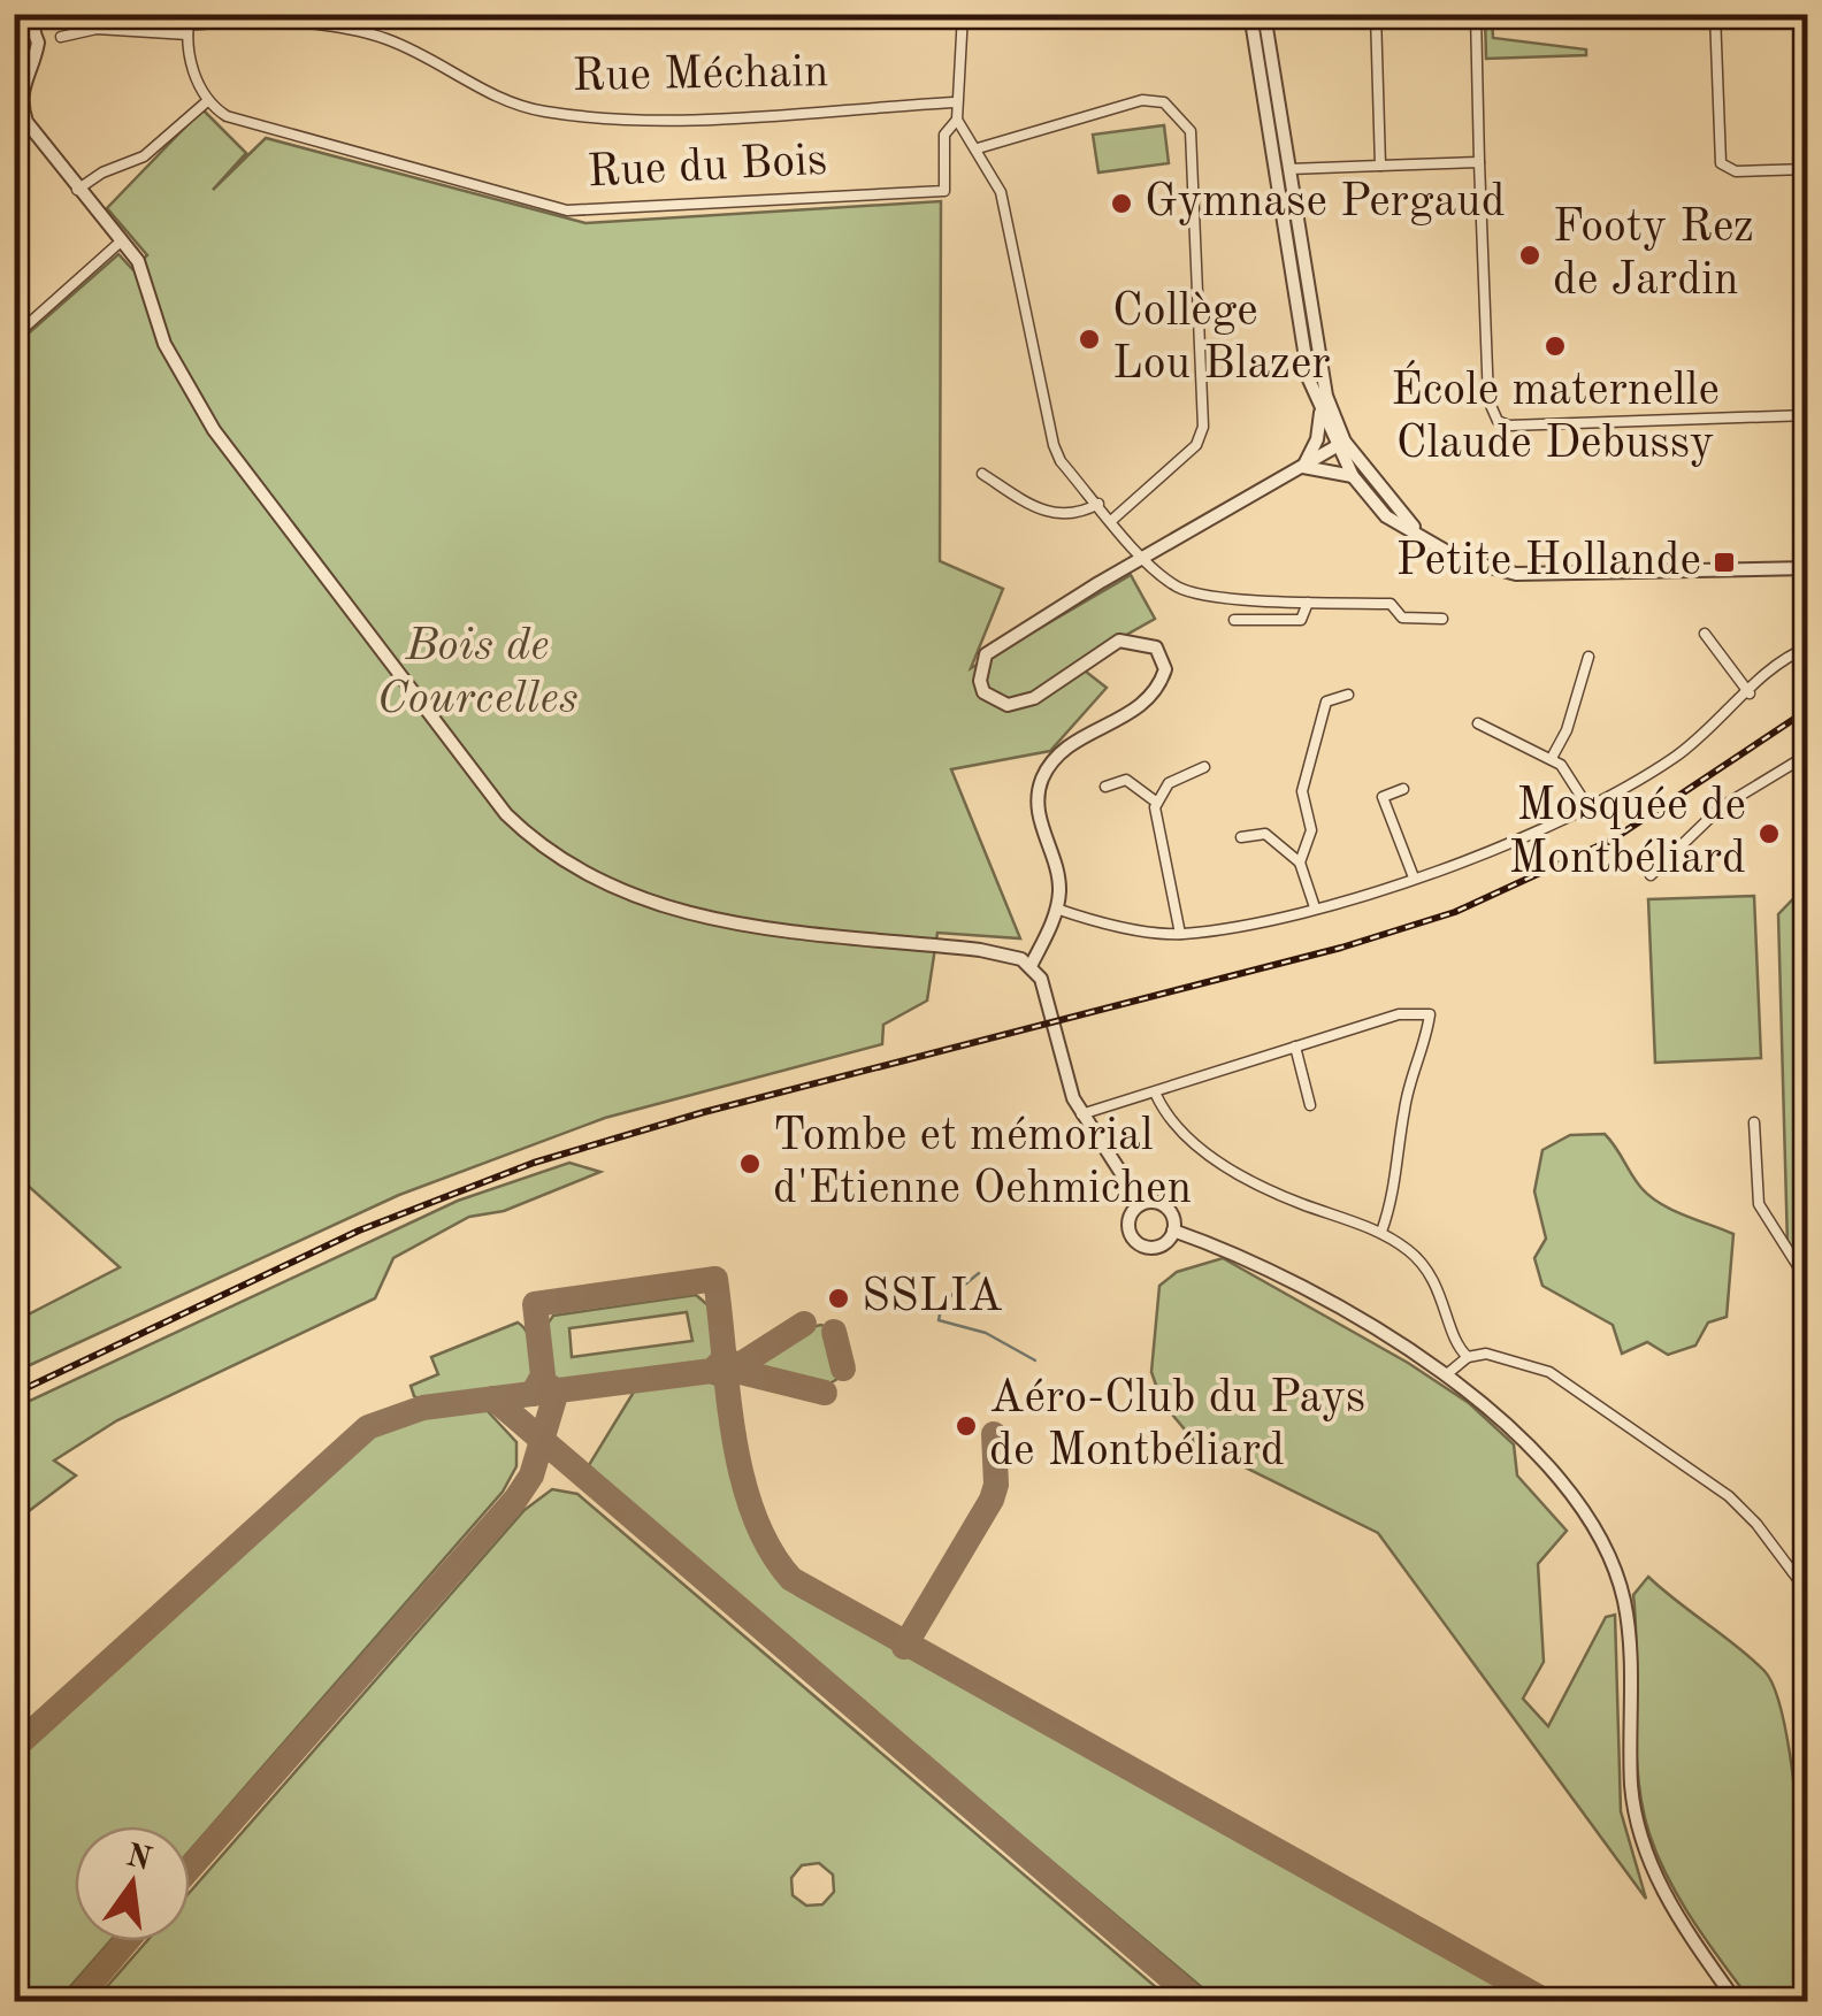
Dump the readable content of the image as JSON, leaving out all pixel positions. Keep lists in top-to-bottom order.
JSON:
{
  "streets": {
    "street": ["Rue Méchain", "Rue du Bois"]
  },
  "parks": ["Bois de Courcelles"],
  "places": {
    "other": [
      "Gymnase Pergaud",
      "Footy Rez de Jardin",
      "Collège Lou Blazer",
      "École maternelle Claude Debussy",
      "Mosquée de Montbéliard",
      "Tombe et mémorial d'Etienne Oehmichen",
      "SSLIA",
      "Aéro-Club du Pays de Montbéliard"
    ],
    "transit": ["Petite Hollande"]
  },
  "north": "top"
}
